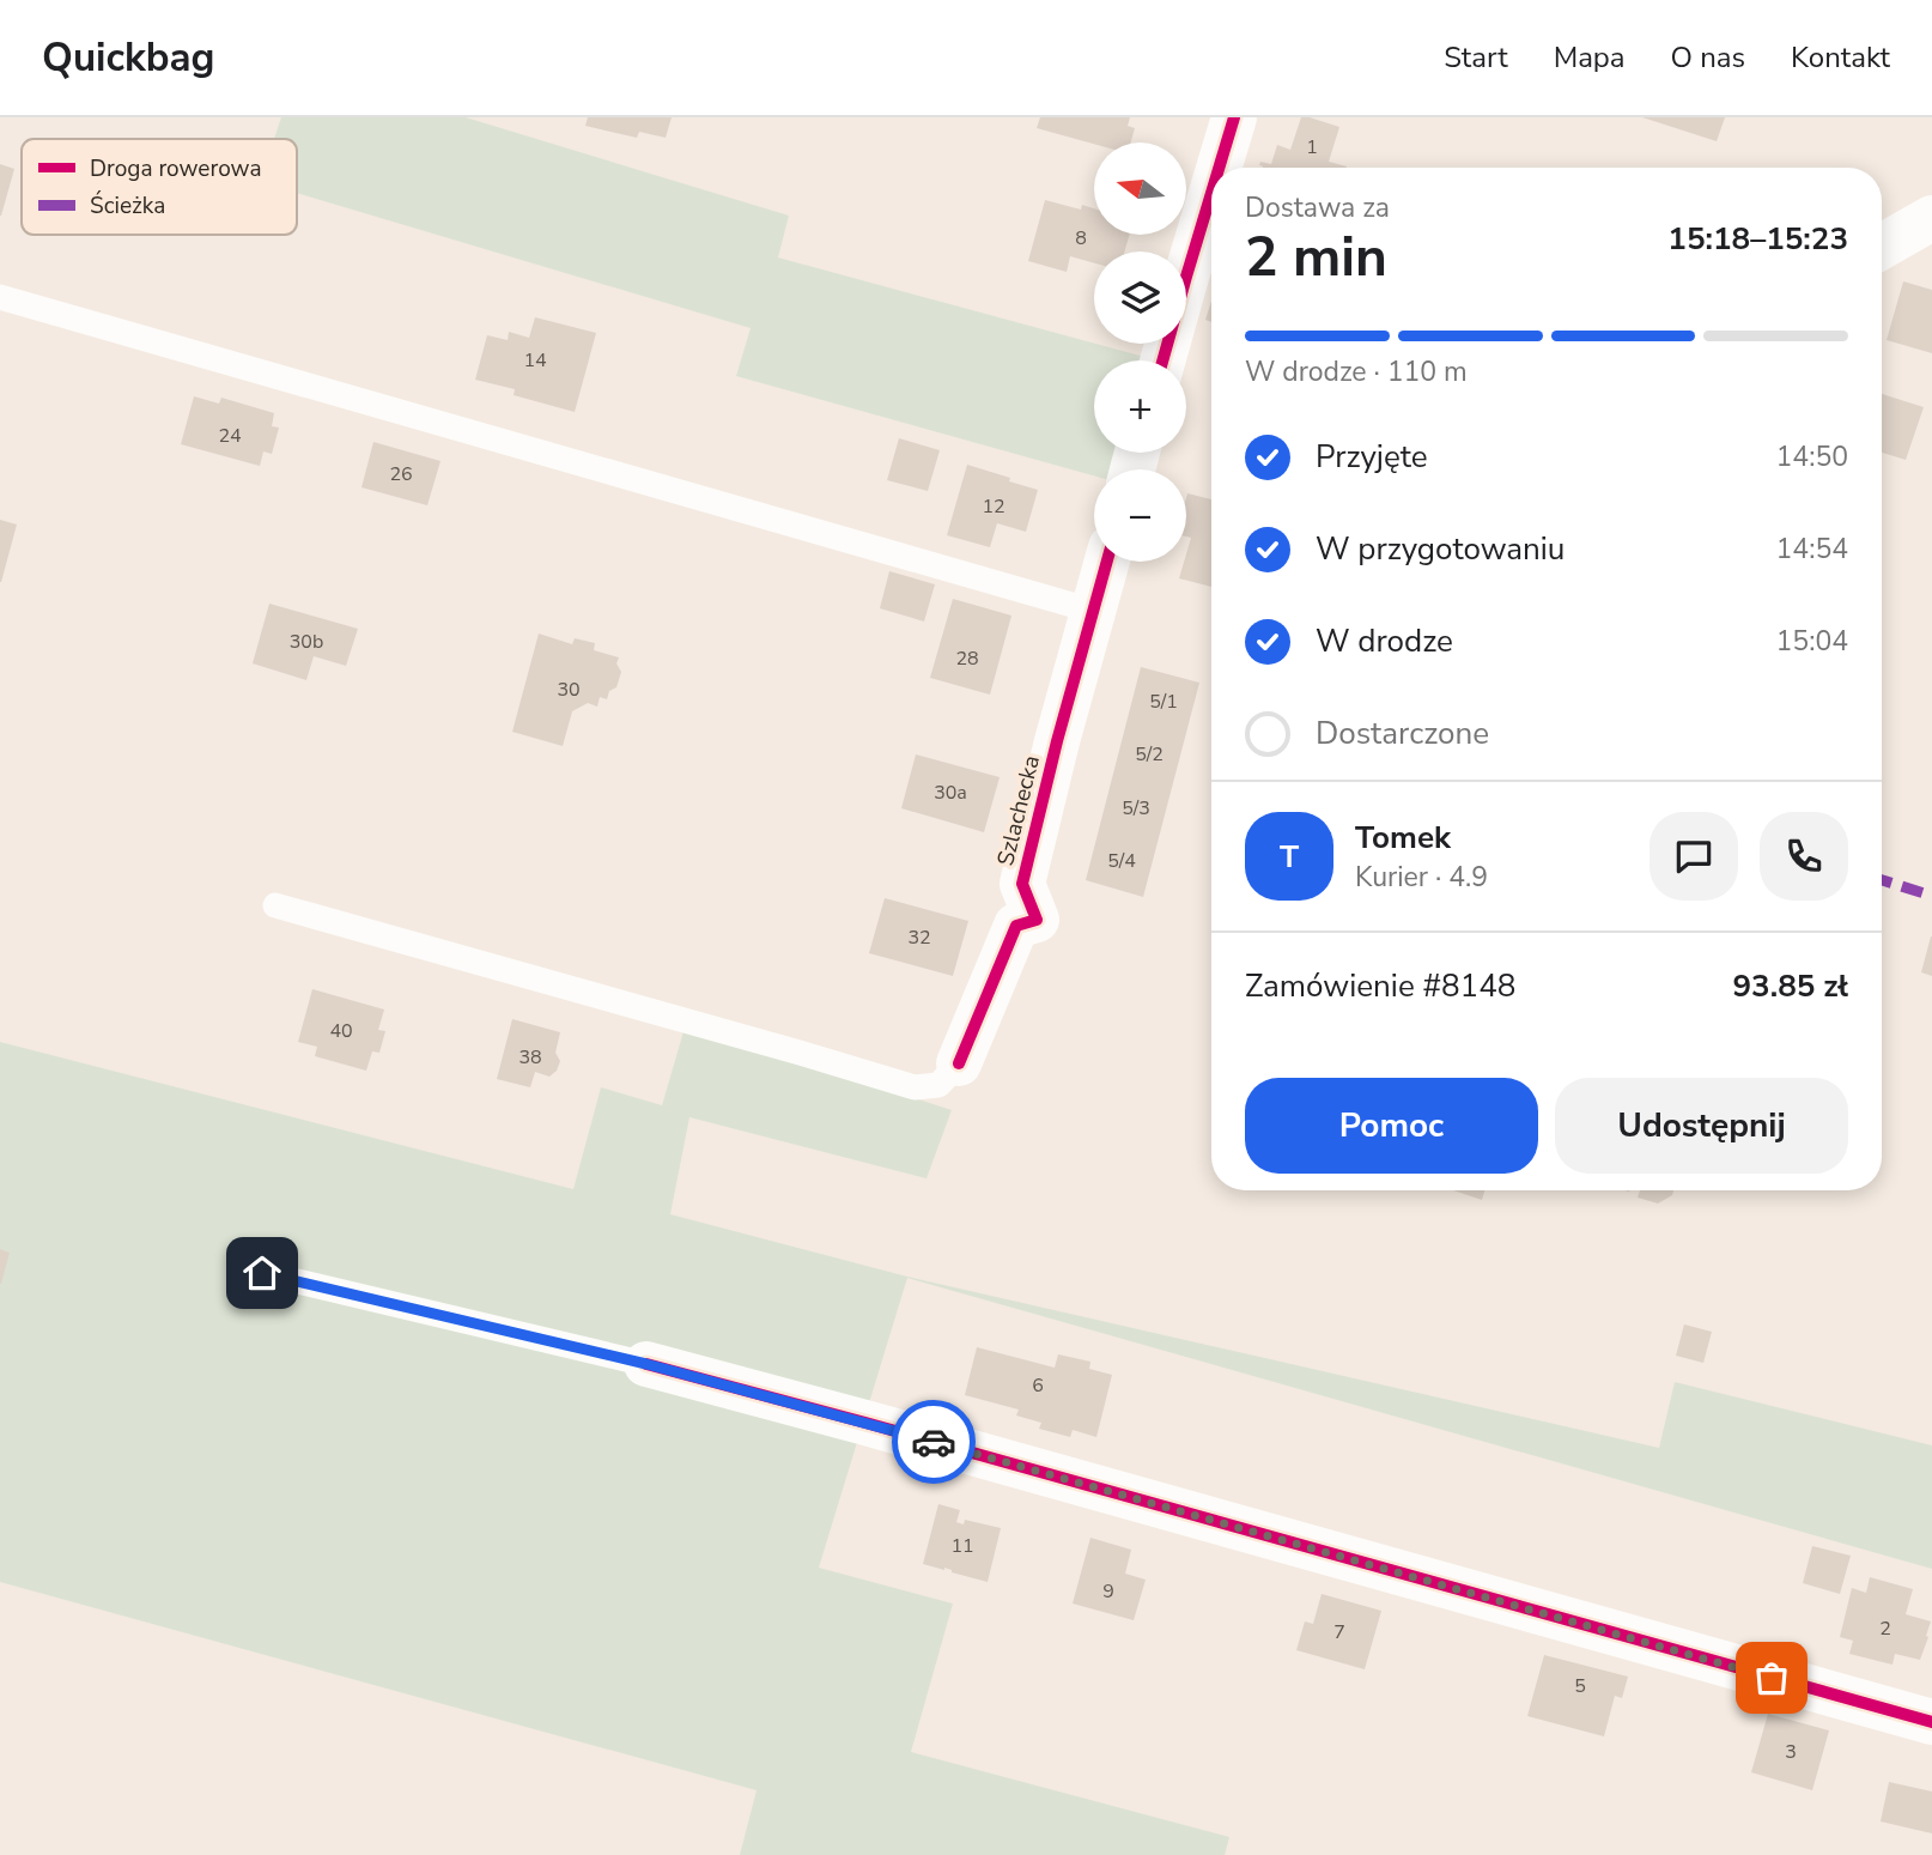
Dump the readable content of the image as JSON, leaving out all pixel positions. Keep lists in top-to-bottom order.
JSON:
{
  "streets": {
    "street": ["Szlachecka"]
  },
  "house_numbers": [
    "1",
    "8",
    "14",
    "24",
    "26",
    "12",
    "30b",
    "28",
    "30",
    "5/1",
    "5/2",
    "30a",
    "5/3",
    "5/4",
    "32",
    "40",
    "38",
    "6",
    "11",
    "9",
    "2",
    "7",
    "5",
    "3"
  ],
  "legend": ["Droga rowerowa", "Ścieżka"],
  "north": "left",
  "page": {
    "header": "Quickbag",
    "nav": [
      "Start",
      "Mapa",
      "O nas",
      "Kontakt"
    ],
    "map_buttons": ["+", "−"],
    "heading": ["2 min", "Dostawa za", "15:18–15:23"],
    "panel": [
      "Tomek",
      "Kurier · 4.9",
      "Zamówienie #8148",
      "93.85 zł"
    ],
    "bar": "W drodze · 110 m",
    "list": [
      ["Przyjęte", "14:50"],
      ["W przygotowaniu", "14:54"],
      ["W drodze", "15:04"],
      "Dostarczone"
    ],
    "round": "T",
    "buttons": ["Pomoc", "Udostępnij"]
  }
}
